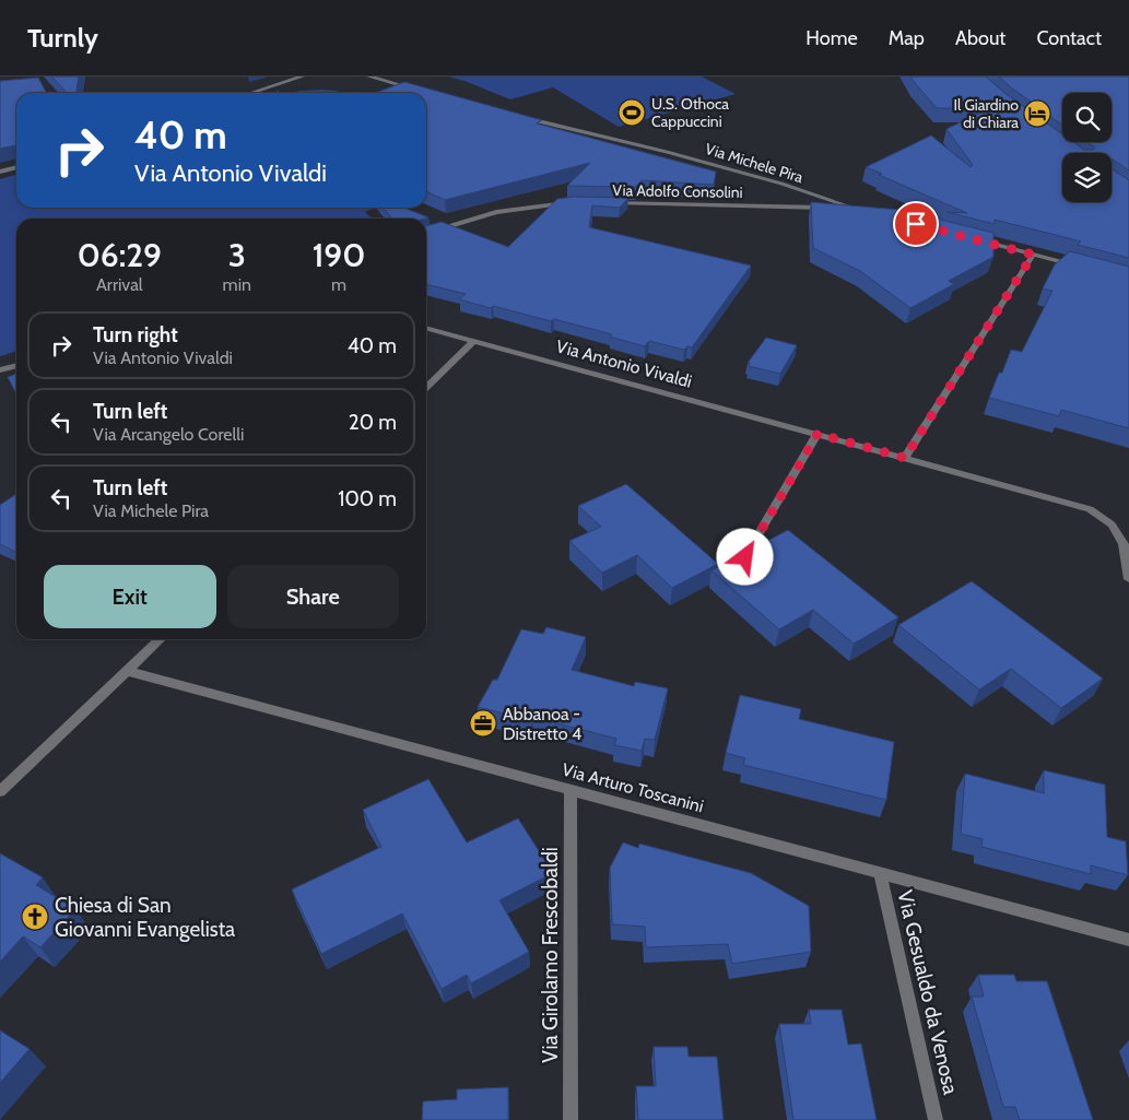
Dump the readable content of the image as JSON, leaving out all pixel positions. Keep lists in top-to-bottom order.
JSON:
{
  "streets": {
    "street": [
      "Via Michele Pira",
      "Via Adolfo Consolini",
      "Via Antonio Vivaldi",
      "Via Arturo Toscanini",
      "Via Girolamo Frescobaldi",
      "Via Gesualdo da Venosa"
    ]
  },
  "crossings": [
    ["Via Michele Pira", "Via Adolfo Consolini"],
    ["Via Arturo Toscanini", "Via Girolamo Frescobaldi"],
    ["Via Arturo Toscanini", "Via Gesualdo da Venosa"]
  ],
  "places": {
    "sports": ["U.S. Othoca Cappuccini"],
    "hotel": ["Il Giardino di Chiara"],
    "office": ["Abbanoa - Distretto 4"],
    "church": ["Chiesa di San Giovanni Evangelista"]
  },
  "page": {
    "header": "Turnly",
    "nav": [
      "Home",
      "Map",
      "About",
      "Contact"
    ],
    "turn": ["40 m", "Via Antonio Vivaldi"],
    "eta": [
      "06:29",
      "Arrival",
      "3",
      "min",
      "190",
      "m"
    ],
    "list": [
      {
        "name": "Turn right",
        "note": "Via Antonio Vivaldi",
        "value": "40 m"
      },
      {
        "name": "Turn left",
        "note": "Via Arcangelo Corelli",
        "value": "20 m"
      },
      {
        "name": "Turn left",
        "note": "Via Michele Pira",
        "value": "100 m"
      }
    ],
    "buttons": ["Exit", "Share"]
  }
}
